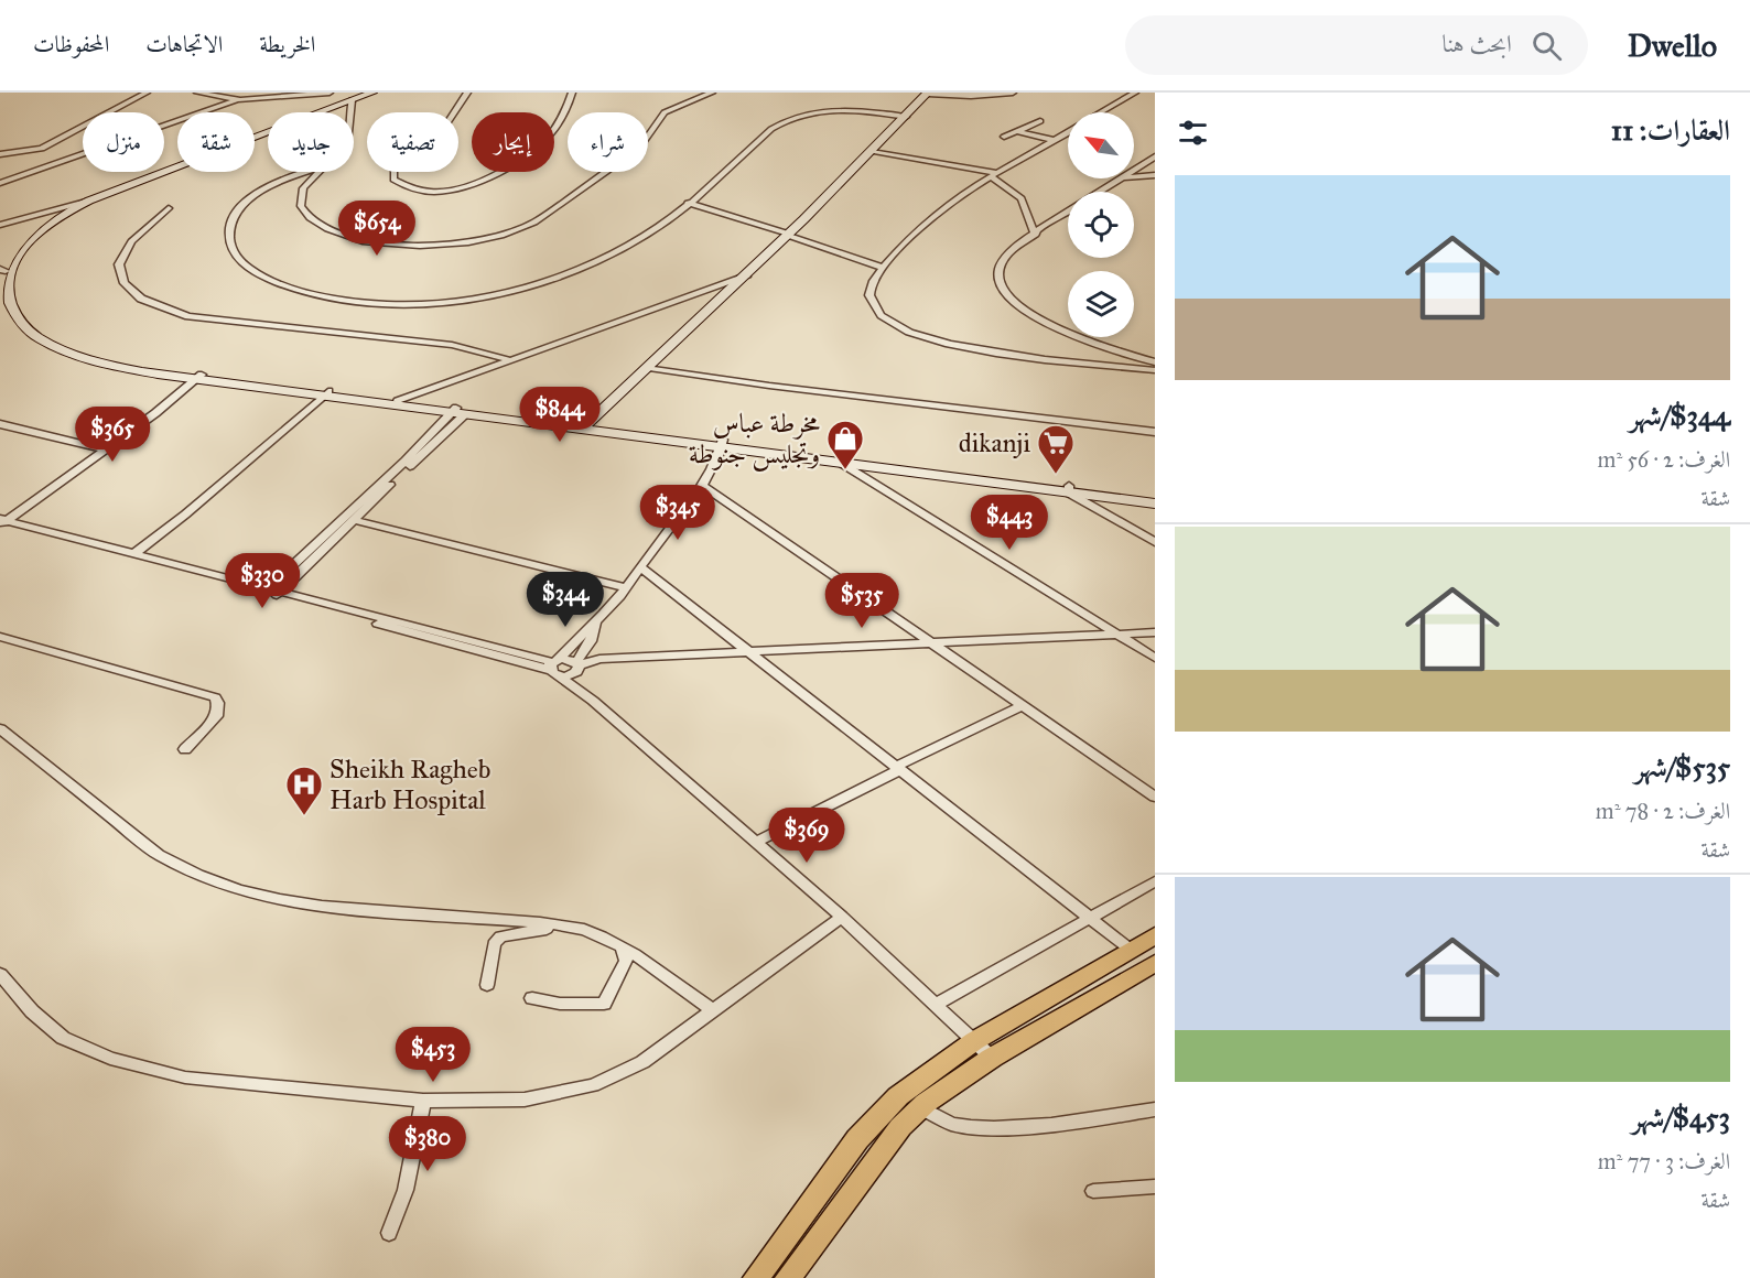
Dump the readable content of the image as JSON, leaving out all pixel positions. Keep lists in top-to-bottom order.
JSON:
{
  "places": {
    "shop": ["مخرطة عباس وتجليس جنوطة"],
    "supermarket": ["dikanji"],
    "hospital": ["Sheikh Ragheb Harb Hospital"]
  },
  "north": "top left",
  "page": {
    "header": "Dwello",
    "search": "ابحث هنا",
    "nav": ["الخريطة", "الاتجاهات", "المحفوظات"],
    "heading": "العقارات: 11",
    "chip": [
      "شراء",
      "إيجار",
      "تصفية",
      "جديد",
      "شقة",
      "منزل"
    ],
    "list": [
      {
        "name": "$344/شهر",
        "note": "الغرف: 2 · 56 m² · شقة"
      },
      {
        "name": "$535/شهر",
        "note": "الغرف: 2 · 78 m² · شقة"
      },
      {
        "name": "$453/شهر",
        "note": "الغرف: 3 · 77 m² · شقة"
      }
    ],
    "price": [
      "$654",
      "$844",
      "$365",
      "$345",
      "$443",
      "$330",
      "$344",
      "$535",
      "$369",
      "$453",
      "$380"
    ]
  }
}
